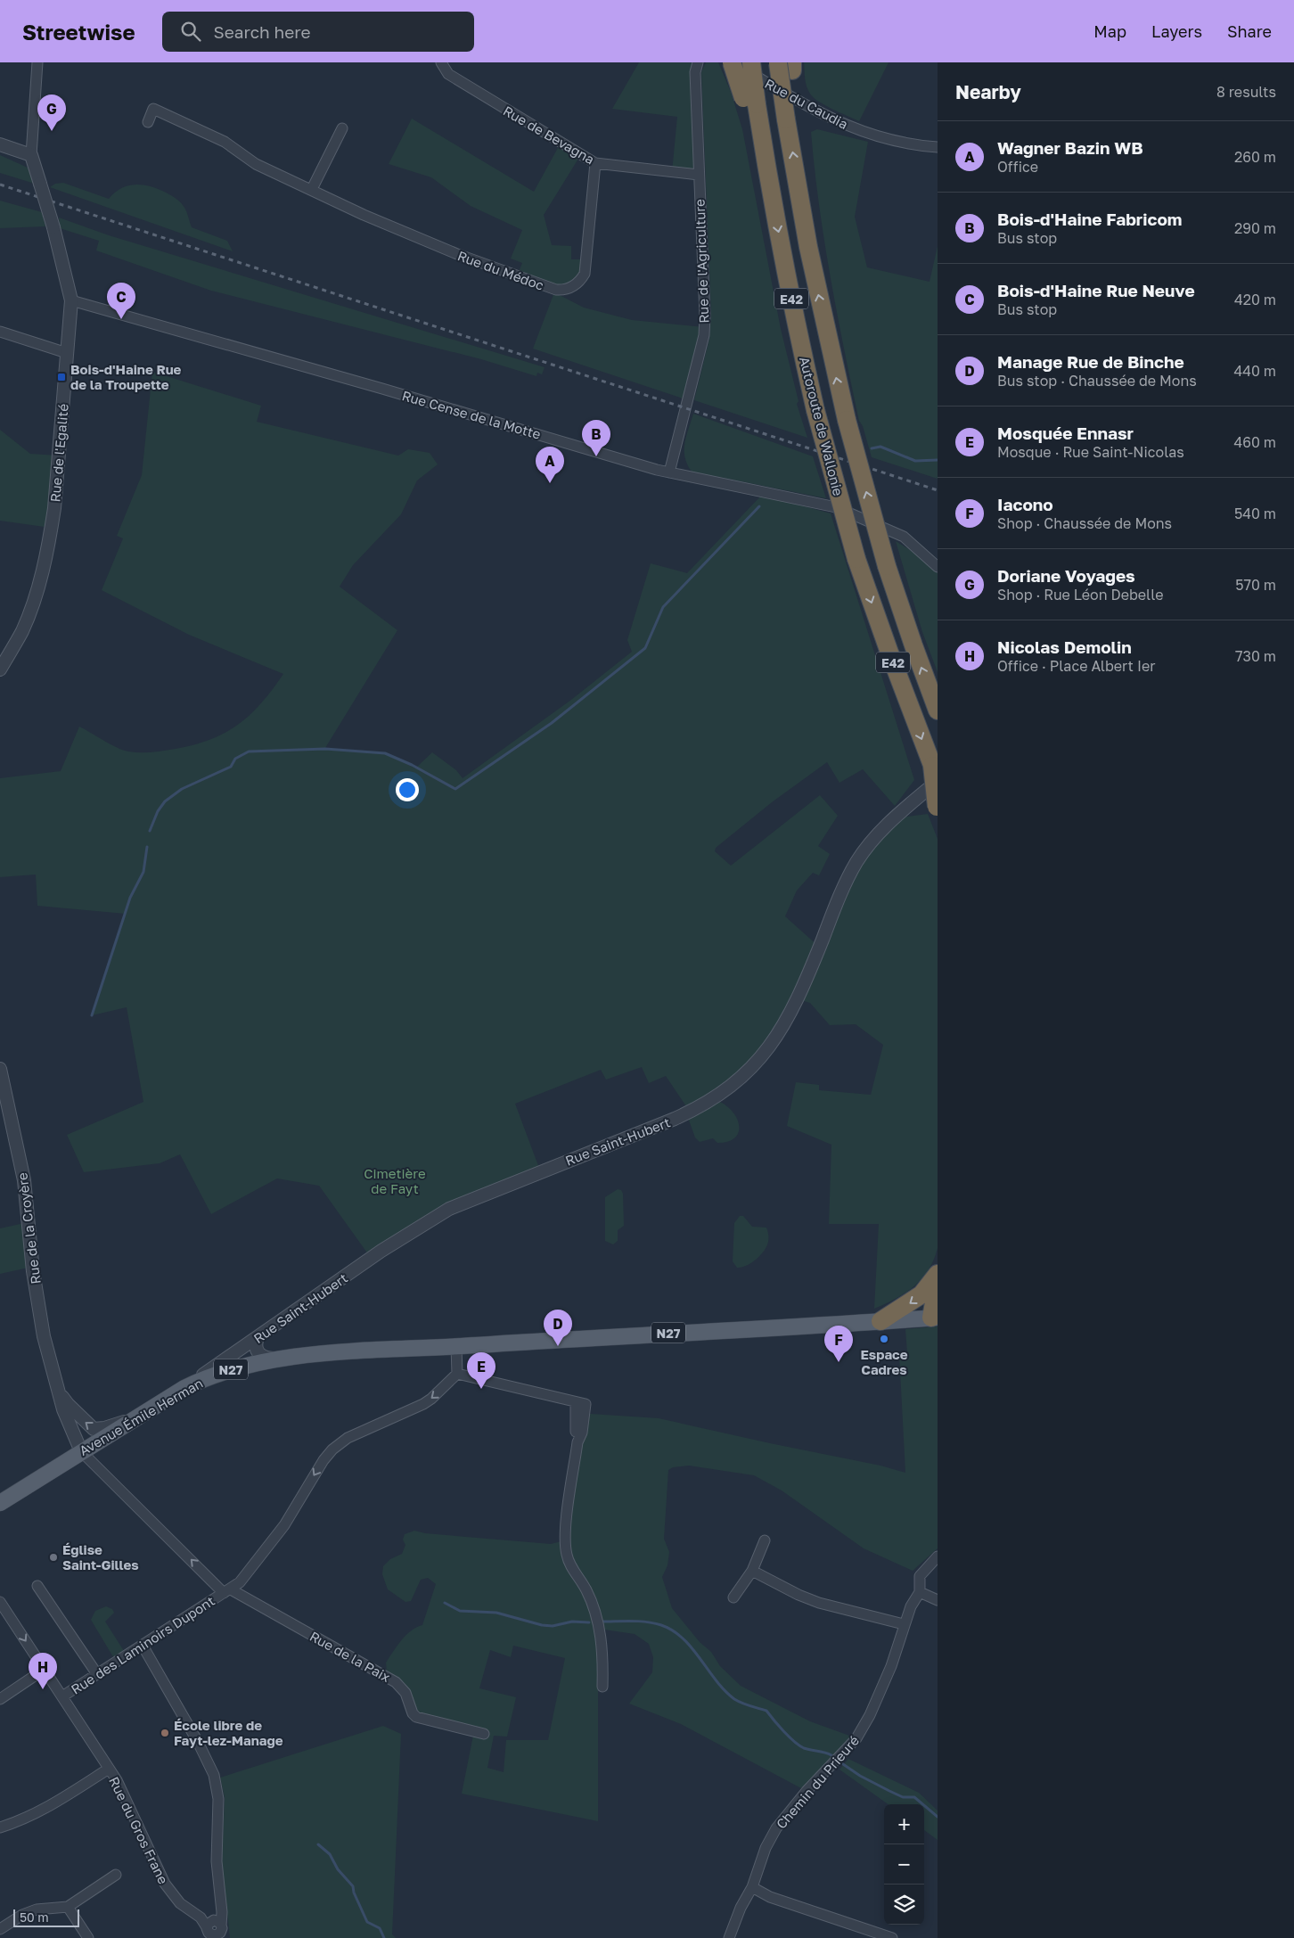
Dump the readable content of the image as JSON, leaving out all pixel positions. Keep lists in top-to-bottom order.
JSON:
{
  "streets": {
    "highway": ["E42", "Autoroute de Wallonie"],
    "main road": ["N27", "Avenue Émile Herman"],
    "street": [
      "Rue du Caudia",
      "Rue de Bevagna",
      "Rue de l'Agriculture",
      "Rue du Médoc",
      "Rue Cense de la Motte",
      "Rue de l'Egalité",
      "Rue Saint-Hubert",
      "Rue de la Croyère",
      "Rue des Laminoirs Dupont",
      "Rue de la Paix",
      "Chemin du Prieuré",
      "Rue du Gros Frane"
    ]
  },
  "crossings": [
    ["Rue de Bevagna", "Rue de l'Agriculture"],
    ["Rue de Bevagna", "Rue du Médoc"],
    ["Rue de l'Agriculture", "Rue Cense de la Motte"],
    ["Rue Cense de la Motte", "Rue de l'Egalité"],
    ["Autoroute de Wallonie", "Rue Saint-Hubert"],
    ["Rue Saint-Hubert", "Avenue Émile Herman"],
    ["Rue de la Croyère", "Avenue Émile Herman"],
    ["Rue de la Croyère", "Rue de la Paix"],
    ["N27", "Avenue Émile Herman"],
    ["Avenue Émile Herman", "Rue de la Paix"],
    ["Rue des Laminoirs Dupont", "Rue de la Paix"],
    ["Rue des Laminoirs Dupont", "Rue du Gros Frane"]
  ],
  "one_way": ["Rue des Laminoirs Dupont", "Rue de la Paix"],
  "parks": ["Cimetière de Fayt"],
  "places": {
    "transit": ["Bois-d'Haine Rue de la Troupette"],
    "other": ["Espace Cadres", "Église Saint-Gilles", "École libre de Fayt-lez-Manage"]
  },
  "scale_bar": "50 m",
  "page": {
    "header": "Streetwise",
    "search": "Search here",
    "nav": ["Map", "Layers", "Share"],
    "heading": ["Nearby", "8 results"],
    "pins": [
      "G",
      "C",
      "B",
      "A",
      "D",
      "F",
      "E",
      "H"
    ],
    "list": [
      {
        "mark": "A",
        "name": "Wagner Bazin WB",
        "note": "Office",
        "value": "260 m"
      },
      {
        "mark": "B",
        "name": "Bois-d'Haine Fabricom",
        "note": "Bus stop",
        "value": "290 m"
      },
      {
        "mark": "C",
        "name": "Bois-d'Haine Rue Neuve",
        "note": "Bus stop",
        "value": "420 m"
      },
      {
        "mark": "D",
        "name": "Manage Rue de Binche",
        "note": "Bus stop · Chaussée de Mons",
        "value": "440 m"
      },
      {
        "mark": "E",
        "name": "Mosquée Ennasr",
        "note": "Mosque · Rue Saint-Nicolas",
        "value": "460 m"
      },
      {
        "mark": "F",
        "name": "Iacono",
        "note": "Shop · Chaussée de Mons",
        "value": "540 m"
      },
      {
        "mark": "G",
        "name": "Doriane Voyages",
        "note": "Shop · Rue Léon Debelle",
        "value": "570 m"
      },
      {
        "mark": "H",
        "name": "Nicolas Demolin",
        "note": "Office · Place Albert Ier",
        "value": "730 m"
      }
    ],
    "map_buttons": ["+", "−"],
    "scale": "50 m"
  }
}
